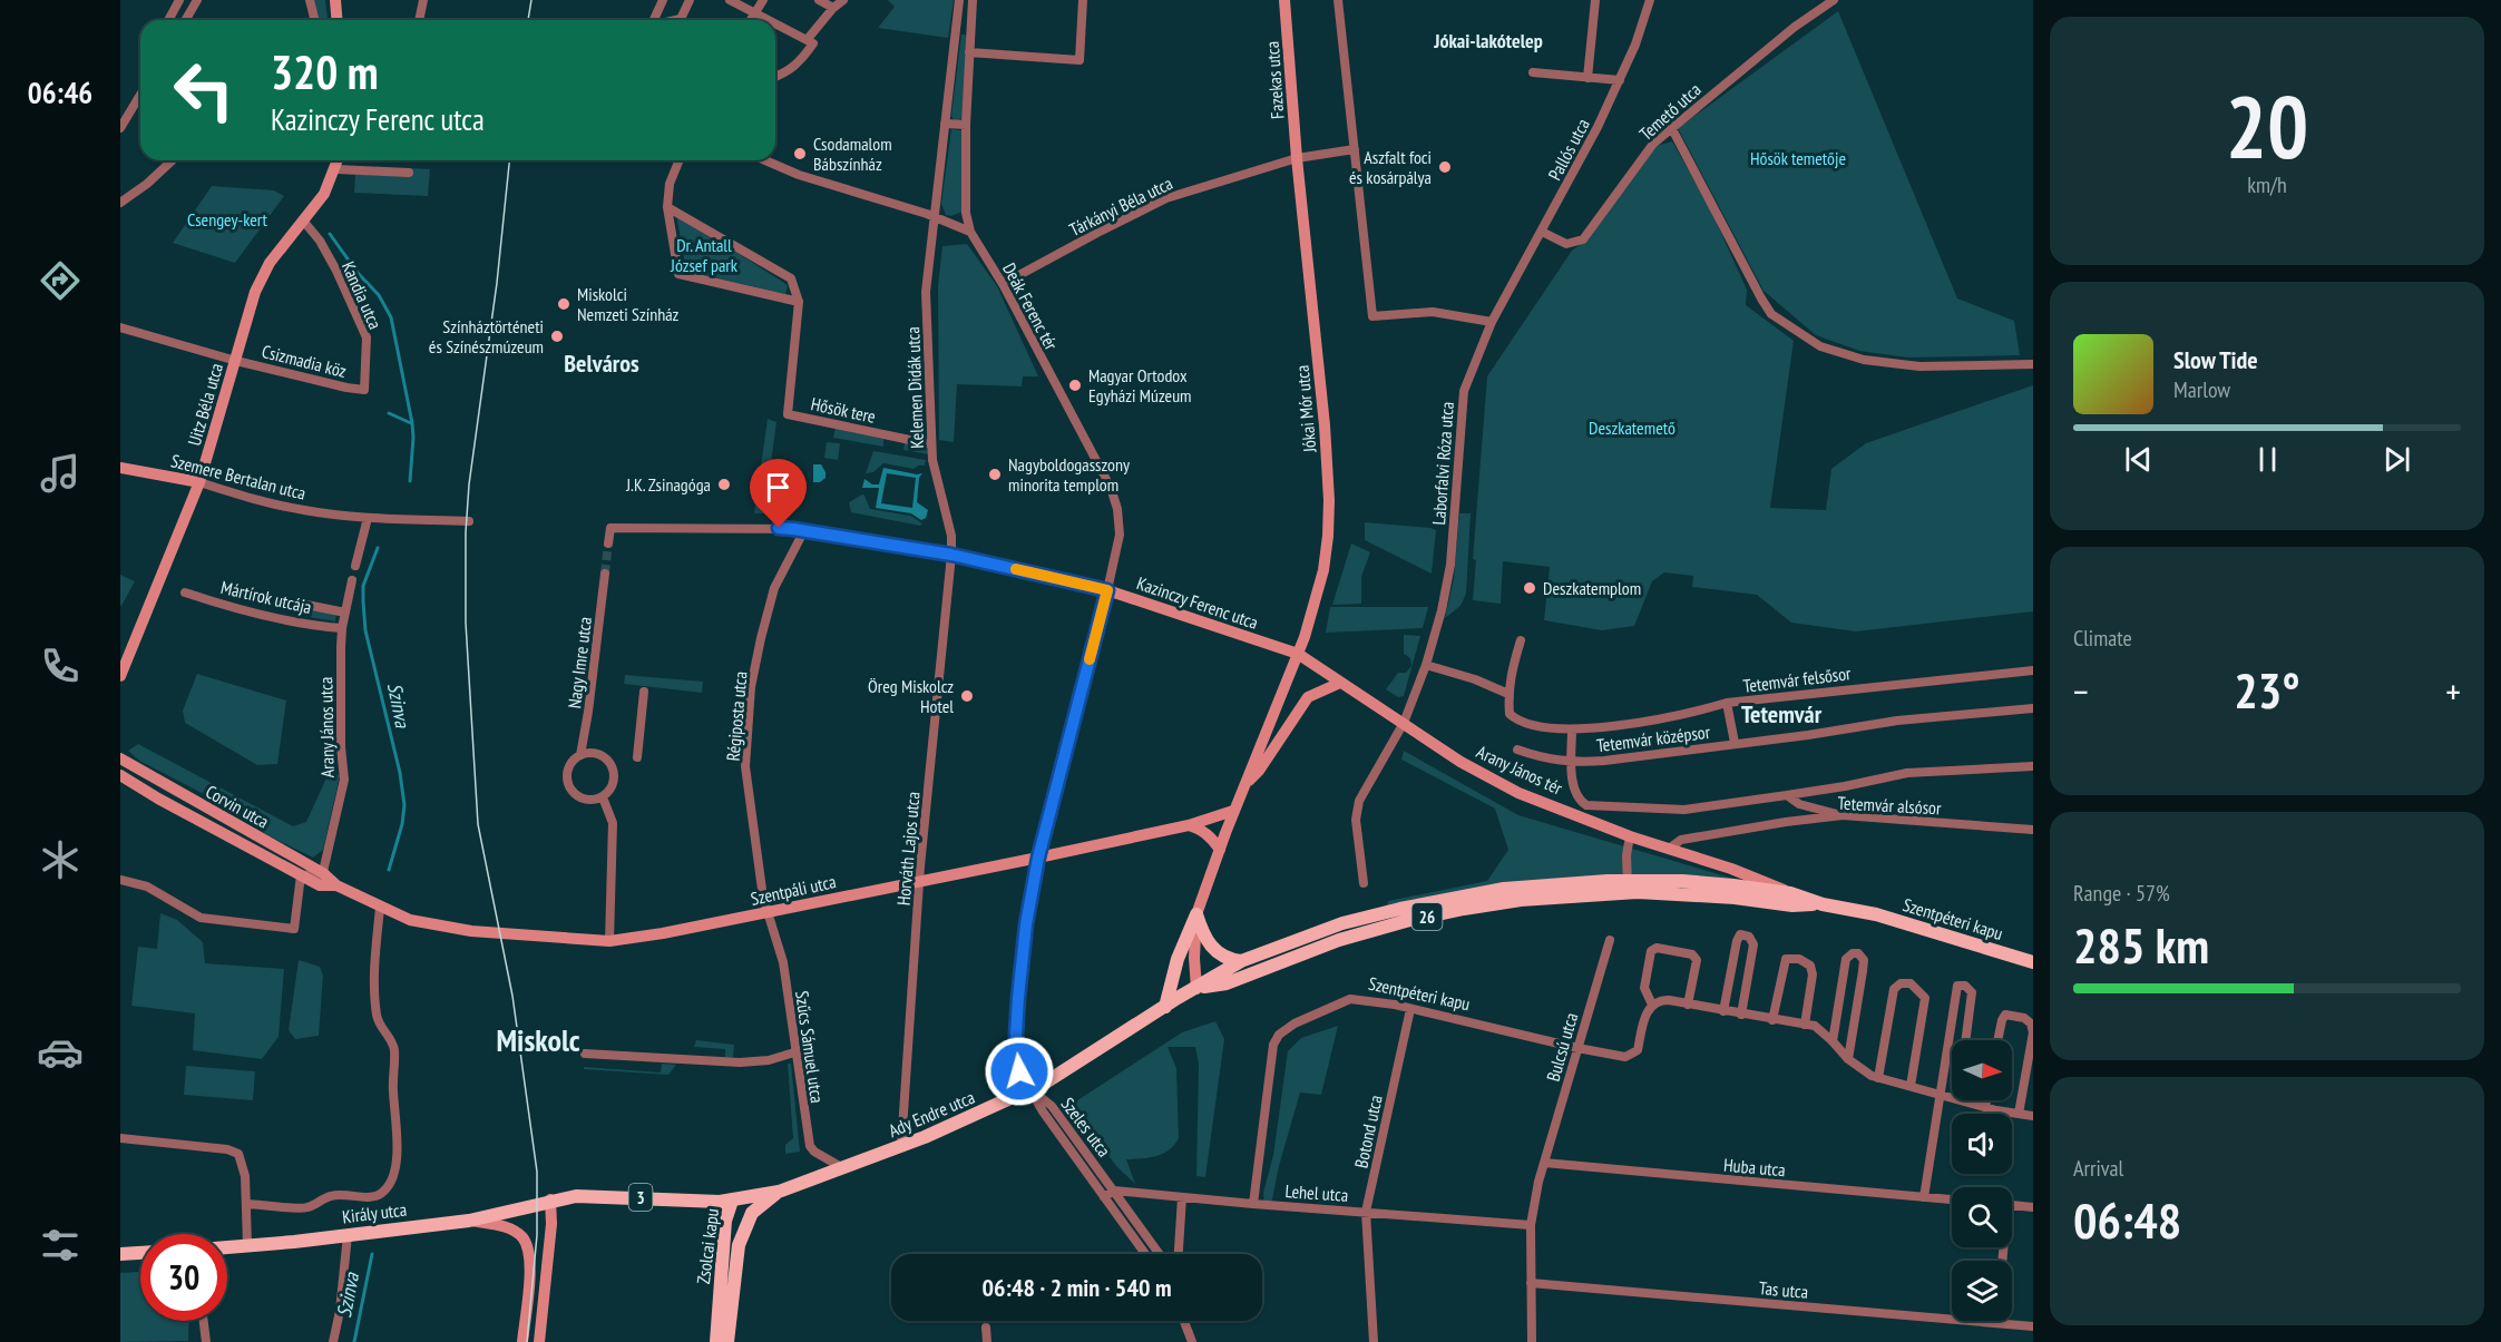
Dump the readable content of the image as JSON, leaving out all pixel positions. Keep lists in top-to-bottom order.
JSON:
{
  "streets": {
    "main road": [
      "Arany János tér",
      "26",
      "Szentpéteri kapu",
      "Ady Endre utca",
      "3",
      "Király utca",
      "Zsolcai kapu"
    ],
    "street": [
      "Fazekas utca",
      "Temető utca",
      "Pallós utca",
      "Tárkányi Béla utca",
      "Kandia utca",
      "Deák Ferenc tér",
      "Csizmadia köz",
      "Kelemen Didák utca",
      "Uitz Béla utca",
      "Jókai Mór utca",
      "Hősök tere",
      "Laborfalvi Róza utca",
      "Szemere Bertalan utca",
      "Mártírok utcája",
      "Kazinczy Ferenc utca",
      "Nagy Imre utca",
      "Tetemvár felsősor",
      "Régiposta utca",
      "Arany János utca",
      "Tetemvár középsor",
      "Tetemvár alsósor",
      "Corvin utca",
      "Horváth Lajos utca",
      "Szentpáli utca",
      "Szűcs Sámuel utca",
      "Bulcsú utca",
      "Szeles utca",
      "Botond utca",
      "Huba utca",
      "Lehel utca",
      "Tas utca"
    ]
  },
  "crossings": [
    ["Fazekas utca", "Tárkányi Béla utca"],
    ["Fazekas utca", "Jókai Mór utca"],
    ["Temető utca", "Pallós utca"],
    ["Temető utca", "Laborfalvi Róza utca"],
    ["Pallós utca", "Laborfalvi Róza utca"],
    ["Tárkányi Béla utca", "Deák Ferenc tér"],
    ["Tárkányi Béla utca", "Jókai Mór utca"],
    ["Kandia utca", "Csizmadia köz"],
    ["Kandia utca", "Uitz Béla utca"],
    ["Deák Ferenc tér", "Kazinczy Ferenc utca"],
    ["Deák Ferenc tér", "Szentpáli utca"],
    ["Deák Ferenc tér", "Ady Endre utca"],
    ["Deák Ferenc tér", "Szeles utca"],
    ["Csizmadia köz", "Uitz Béla utca"],
    ["Kelemen Didák utca", "Hősök tere"],
    ["Kelemen Didák utca", "Kazinczy Ferenc utca"],
    ["Kelemen Didák utca", "Horváth Lajos utca"],
    ["Uitz Béla utca", "Szemere Bertalan utca"],
    ["Jókai Mór utca", "Kazinczy Ferenc utca"],
    ["Laborfalvi Róza utca", "Arany János tér"],
    ["Mártírok utcája", "Arany János utca"],
    ["Kazinczy Ferenc utca", "Régiposta utca"],
    ["Kazinczy Ferenc utca", "Arany János tér"],
    ["Kazinczy Ferenc utca", "Horváth Lajos utca"],
    ["Régiposta utca", "Szentpáli utca"],
    ["Régiposta utca", "Szűcs Sámuel utca"],
    ["Arany János utca", "Corvin utca"],
    ["Arany János tér", "Tetemvár alsósor"],
    ["Arany János tér", "26"],
    ["Arany János tér", "Szentpéteri kapu"],
    ["Corvin utca", "Szentpáli utca"],
    ["Horváth Lajos utca", "Szentpáli utca"],
    ["Horváth Lajos utca", "Ady Endre utca"],
    ["Szentpáli utca", "Szűcs Sámuel utca"],
    ["26", "Szentpéteri kapu"],
    ["26", "Ady Endre utca"],
    ["Szentpéteri kapu", "Bulcsú utca"],
    ["Szentpéteri kapu", "Botond utca"],
    ["Szentpéteri kapu", "Lehel utca"],
    ["Szűcs Sámuel utca", "Ady Endre utca"],
    ["Bulcsú utca", "Huba utca"],
    ["Bulcsú utca", "Lehel utca"],
    ["Bulcsú utca", "Tas utca"],
    ["Ady Endre utca", "Szeles utca"],
    ["Ady Endre utca", "Király utca"],
    ["Ady Endre utca", "Zsolcai kapu"],
    ["Szeles utca", "Lehel utca"],
    ["Botond utca", "Lehel utca"]
  ],
  "districts": [
    "Jókai-lakótelep",
    "Belváros",
    "Tetemvár",
    "Miskolc"
  ],
  "water": ["Szinva"],
  "parks": [
    "Hősök temetője",
    "Csengey-kert",
    "Dr. Antall József park",
    "Deszkatemető"
  ],
  "places": [
    "Csodamalom Bábszínház",
    "Aszfalt foci és kosárpálya",
    "Miskolci Nemzeti Színház",
    "Színháztörténeti és Színészmúzeum",
    "Magyar Ortodox Egyházi Múzeum",
    "Nagyboldogasszony minorita templom",
    "J.K. Zsinagóga",
    "Deszkatemplom",
    "Öreg Miskolcz Hotel"
  ],
  "north": "right",
  "page": {
    "tabs": "06:46",
    "tile": [
      ["20", "km/h"],
      "Climate",
      ["Range · 57%", "285 km"],
      ["Arrival", "06:48"]
    ],
    "turn": ["320 m", "Kazinczy Ferenc utca"],
    "song": ["Slow Tide", "Marlow"],
    "heat": ["−", "23°", "+"],
    "limit": "30",
    "trip": "06:48 · 2 min · 540 m"
  }
}
